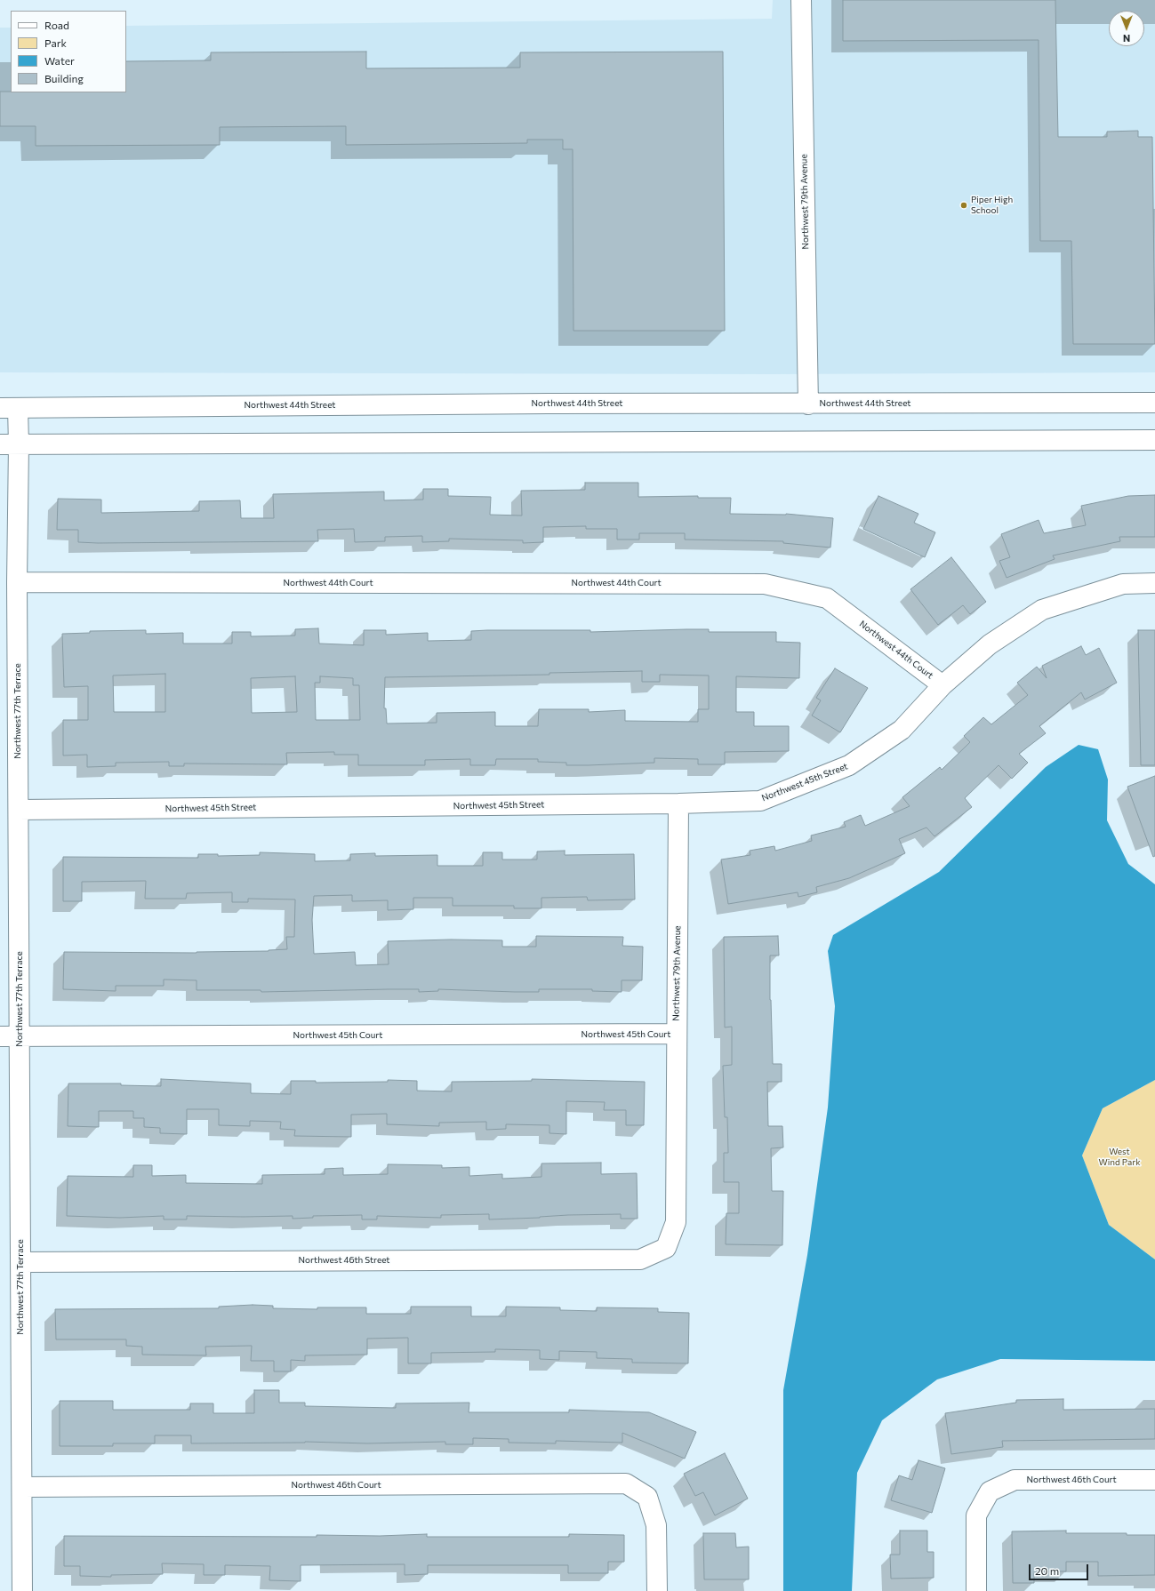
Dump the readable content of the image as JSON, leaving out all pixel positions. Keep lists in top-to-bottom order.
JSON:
{
  "streets": {
    "street": [
      "Northwest 79th Avenue",
      "Northwest 44th Street",
      "Northwest 44th Court",
      "Northwest 77th Terrace",
      "Northwest 45th Street",
      "Northwest 45th Court",
      "Northwest 46th Street",
      "Northwest 46th Court"
    ]
  },
  "crossings": [
    ["Northwest 79th Avenue", "Northwest 44th Street"],
    ["Northwest 79th Avenue", "Northwest 45th Street"],
    ["Northwest 79th Avenue", "Northwest 45th Court"],
    ["Northwest 79th Avenue", "Northwest 46th Street"],
    ["Northwest 44th Street", "Northwest 77th Terrace"],
    ["Northwest 44th Court", "Northwest 77th Terrace"],
    ["Northwest 44th Court", "Northwest 45th Street"],
    ["Northwest 77th Terrace", "Northwest 45th Street"],
    ["Northwest 77th Terrace", "Northwest 45th Court"],
    ["Northwest 77th Terrace", "Northwest 46th Street"],
    ["Northwest 77th Terrace", "Northwest 46th Court"]
  ],
  "parks": ["West Wind Park"],
  "places": ["Piper High School"],
  "legend": [
    "Road",
    "Park",
    "Water",
    "Building"
  ],
  "scale_bar": "20 m",
  "north": "bottom"
}
